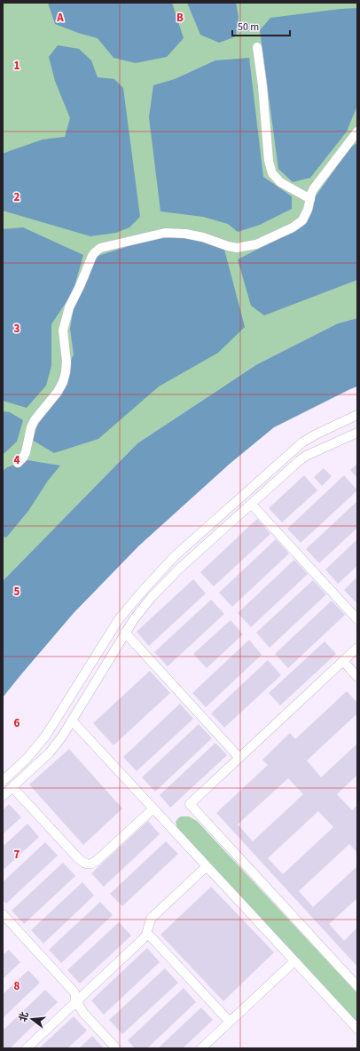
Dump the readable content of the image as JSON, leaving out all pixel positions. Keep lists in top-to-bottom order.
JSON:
{
  "scale_bar": "50 m",
  "north": "left",
  "grid": {
    "columns": ["A", "B"],
    "rows": [
      "1",
      "2",
      "3",
      "4",
      "5",
      "6",
      "7",
      "8"
    ]
  }
}
